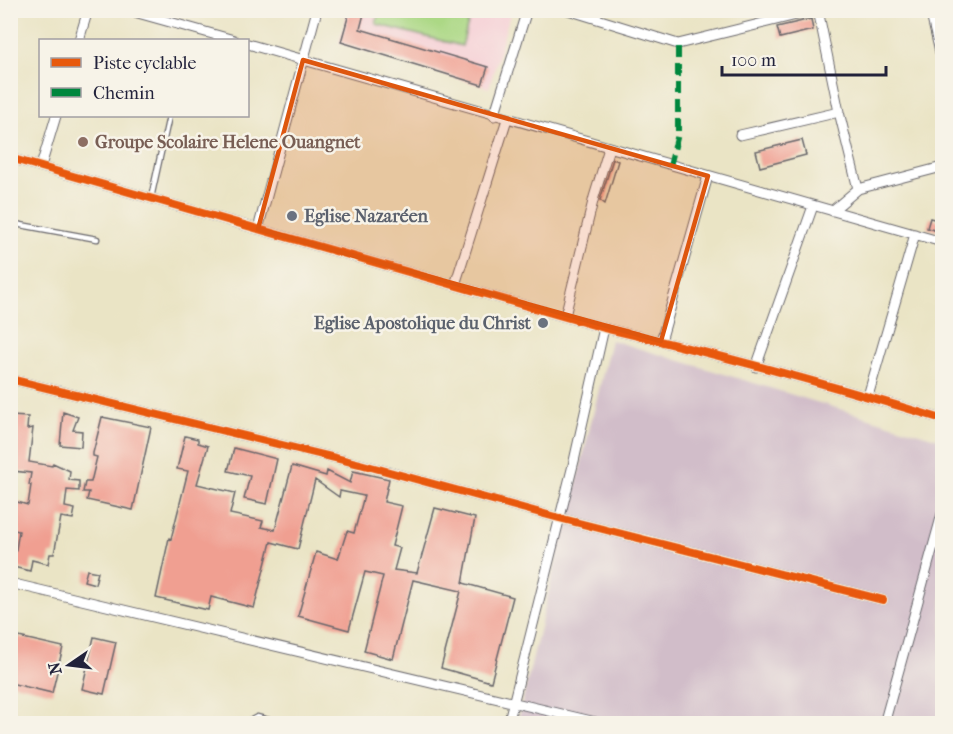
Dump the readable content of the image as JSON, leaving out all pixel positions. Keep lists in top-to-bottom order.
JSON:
{
  "places": ["Groupe Scolaire Helene Ouangnet", "Eglise Nazaréen", "Eglise Apostolique du Christ"],
  "legend": ["Piste cyclable", "Chemin"],
  "scale_bar": "100 m",
  "north": "left"
}
